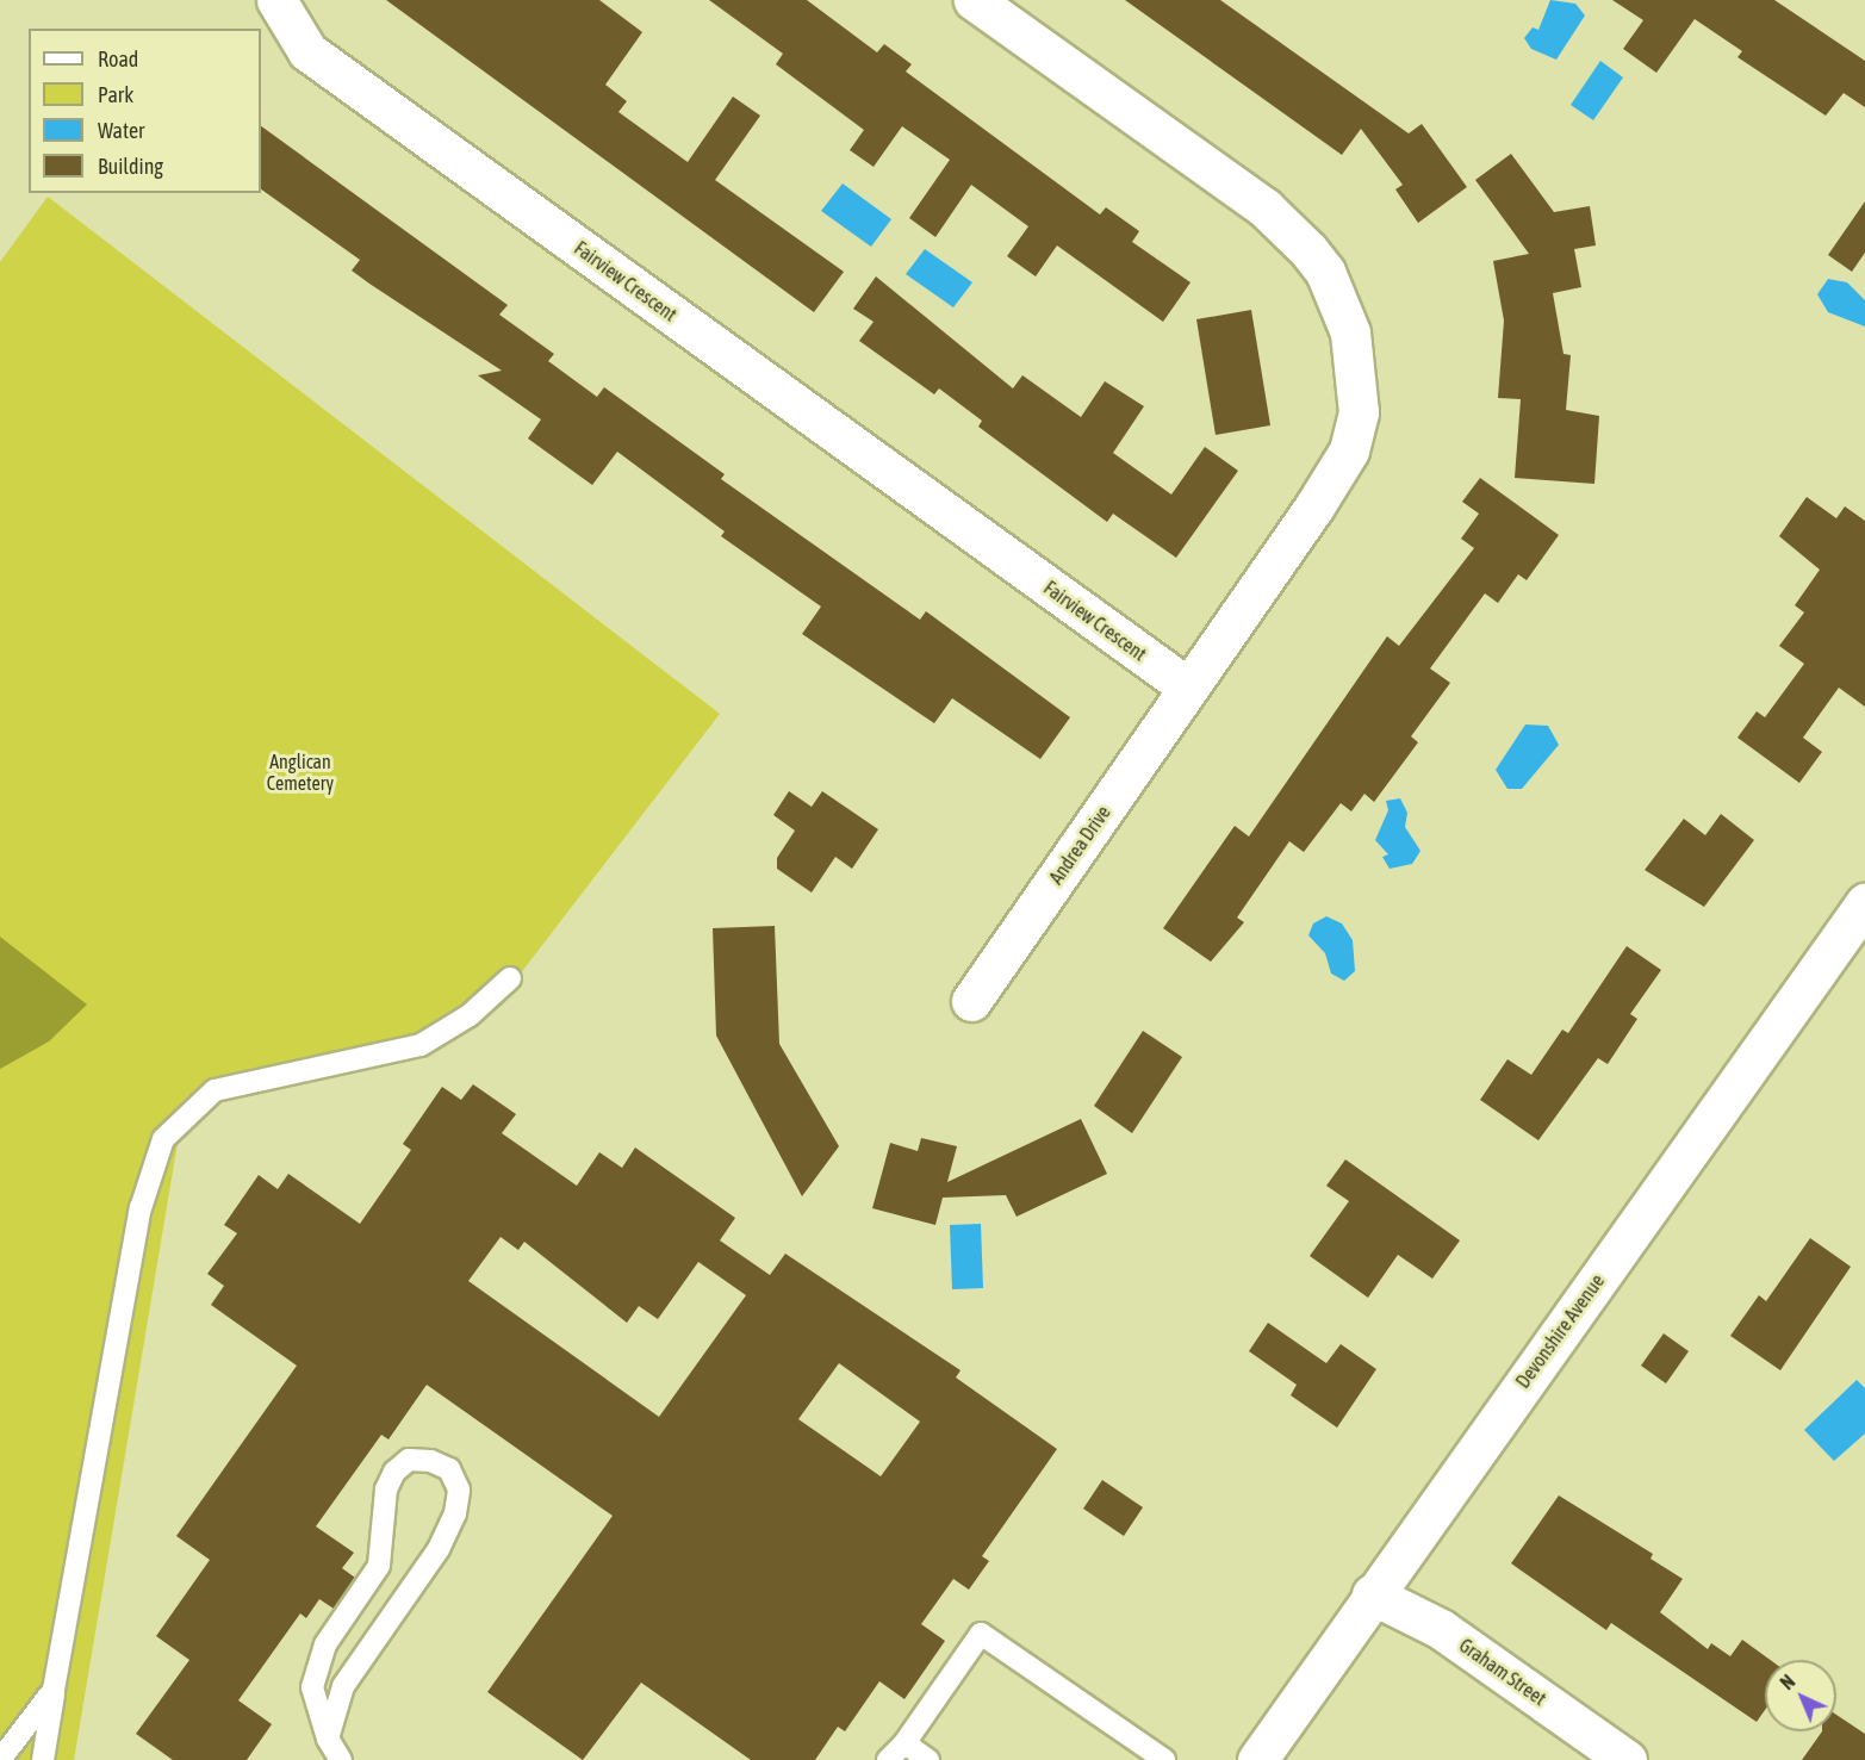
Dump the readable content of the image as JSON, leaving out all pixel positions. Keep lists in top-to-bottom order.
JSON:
{
  "streets": {
    "street": [
      "Fairview Crescent",
      "Andrea Drive",
      "Devonshire Avenue",
      "Graham Street"
    ]
  },
  "crossings": [
    ["Fairview Crescent", "Andrea Drive"],
    ["Devonshire Avenue", "Graham Street"]
  ],
  "parks": ["Anglican Cemetery"],
  "legend": [
    "Road",
    "Park",
    "Water",
    "Building"
  ],
  "north": "top left"
}
